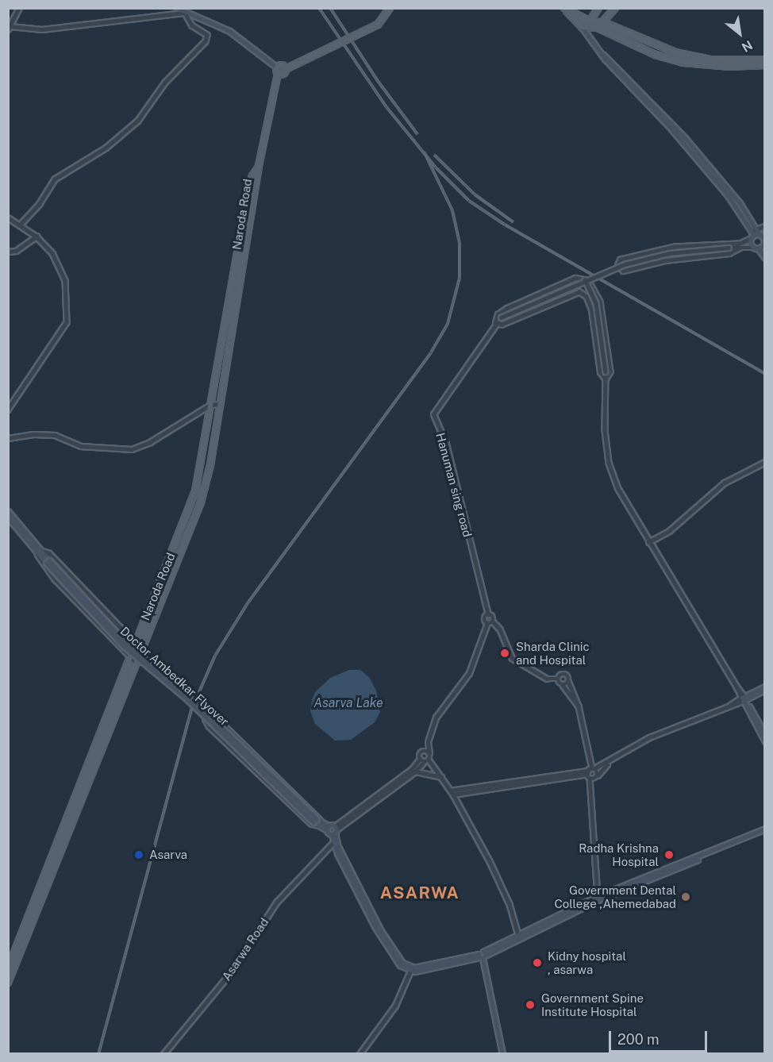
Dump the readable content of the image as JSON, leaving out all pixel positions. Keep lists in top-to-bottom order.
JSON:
{
  "streets": {
    "main road": ["Naroda Road", "Doctor Ambedkar Flyover"],
    "street": ["Hanuman sing road", "Asarwa Road"]
  },
  "districts": ["ASARWA"],
  "water": ["Asarva Lake"],
  "places": [
    "Sharda Clinic and Hospital",
    "Asarva",
    "Radha Krishna Hospital",
    "Government Dental College ,Ahemedabad",
    "Kidny hospital , asarwa",
    "Government Spine Institute Hospital"
  ],
  "scale_bar": "200 m",
  "north": "bottom right"
}
